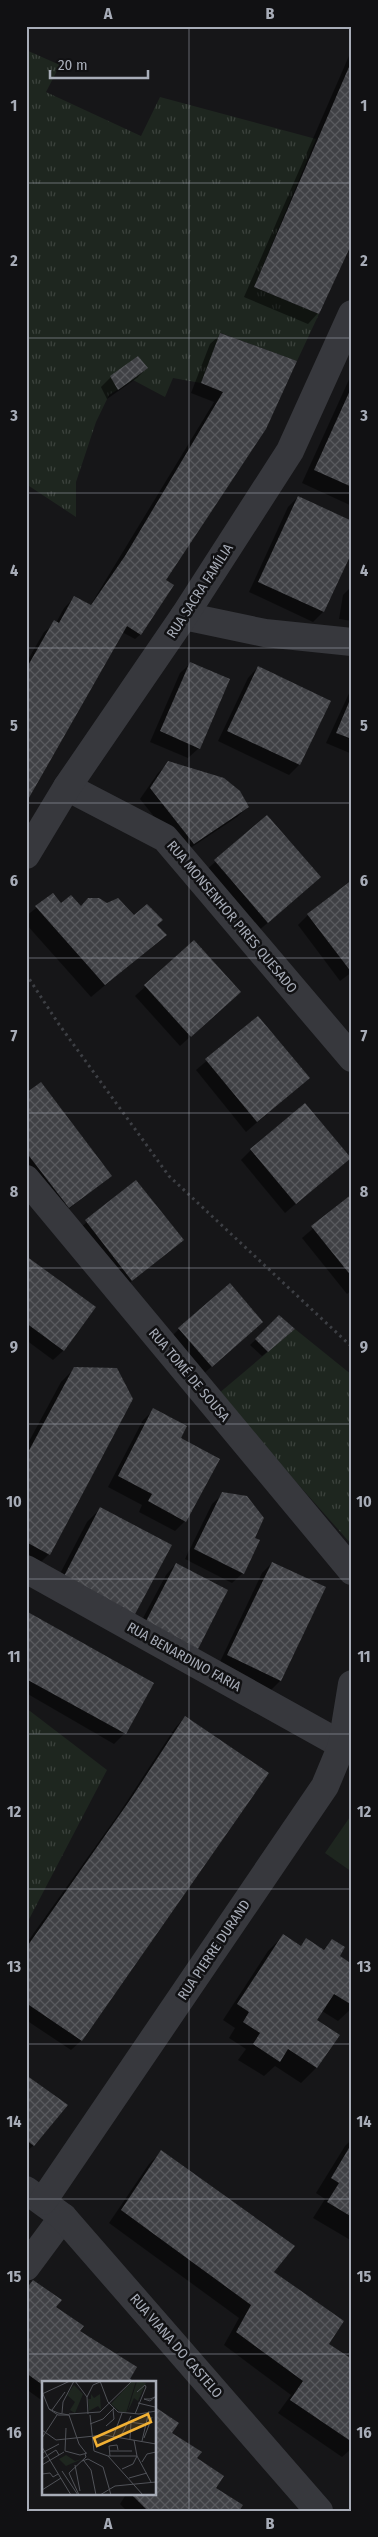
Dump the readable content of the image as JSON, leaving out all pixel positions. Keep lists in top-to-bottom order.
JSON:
{
  "streets": {
    "street": [
      "RUA SACRA FAMÍLIA",
      "RUA MONSENHOR PIRES QUESADO",
      "RUA TOMÉ DE SOUSA",
      "RUA BENARDINO FARIA",
      "RUA PIERRE DURAND",
      "RUA VIANA DO CASTELO"
    ]
  },
  "crossings": [
    ["RUA SACRA FAMÍLIA", "RUA MONSENHOR PIRES QUESADO"],
    ["RUA BENARDINO FARIA", "RUA PIERRE DURAND"],
    ["RUA PIERRE DURAND", "RUA VIANA DO CASTELO"]
  ],
  "scale_bar": "20 m",
  "grid": {
    "columns": ["A", "B"],
    "rows": [
      "1",
      "2",
      "3",
      "4",
      "5",
      "6",
      "7",
      "8",
      "9",
      "10",
      "11",
      "12",
      "13",
      "14",
      "15",
      "16"
    ]
  }
}
